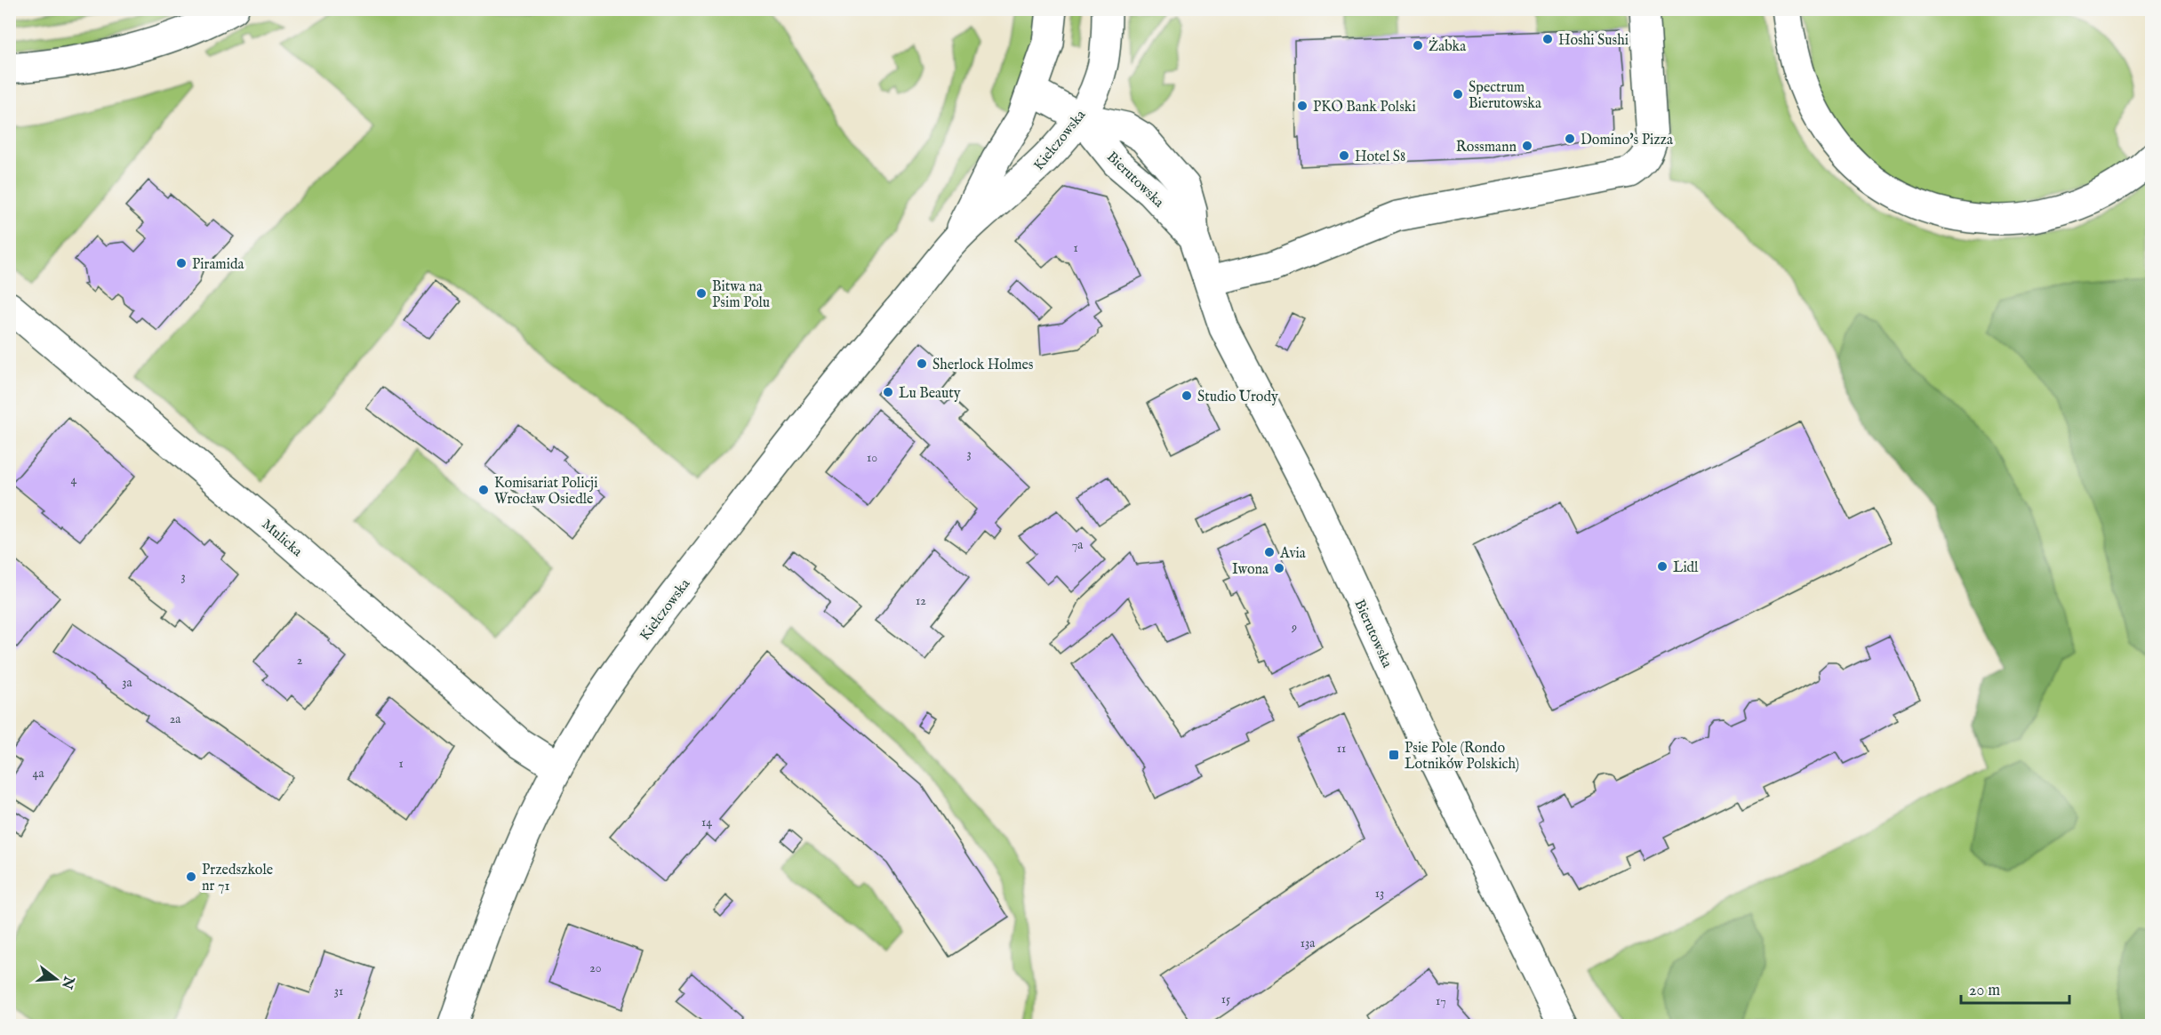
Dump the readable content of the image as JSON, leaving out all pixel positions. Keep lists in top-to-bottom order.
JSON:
{
  "streets": {
    "street": ["Kiełczowska", "Bierutowska", "Mulicka"]
  },
  "crossings": [
    ["Kiełczowska", "Bierutowska"],
    ["Kiełczowska", "Mulicka"]
  ],
  "places": {
    "other": [
      "Hoshi Sushi",
      "Żabka",
      "Spectrum Bierutowska",
      "PKO Bank Polski",
      "Domino's Pizza",
      "Rossmann",
      "Hotel S8",
      "Piramida",
      "Bitwa na Psim Polu",
      "Sherlock Holmes",
      "Lu Beauty",
      "Studio Urody",
      "Komisariat Policji Wrocław Osiedle",
      "Avia",
      "Lidl",
      "Iwona",
      "Przedszkole nr 71"
    ],
    "transit": ["Psie Pole (Rondo Lotników Polskich)"]
  },
  "house_numbers": [
    "1",
    "3",
    "10",
    "4",
    "7a",
    "3",
    "12",
    "9",
    "2",
    "3a",
    "2a",
    "11",
    "1",
    "4a",
    "14",
    "13",
    "13a",
    "20",
    "31",
    "15",
    "17"
  ],
  "scale_bar": "20 m",
  "north": "right"
}
